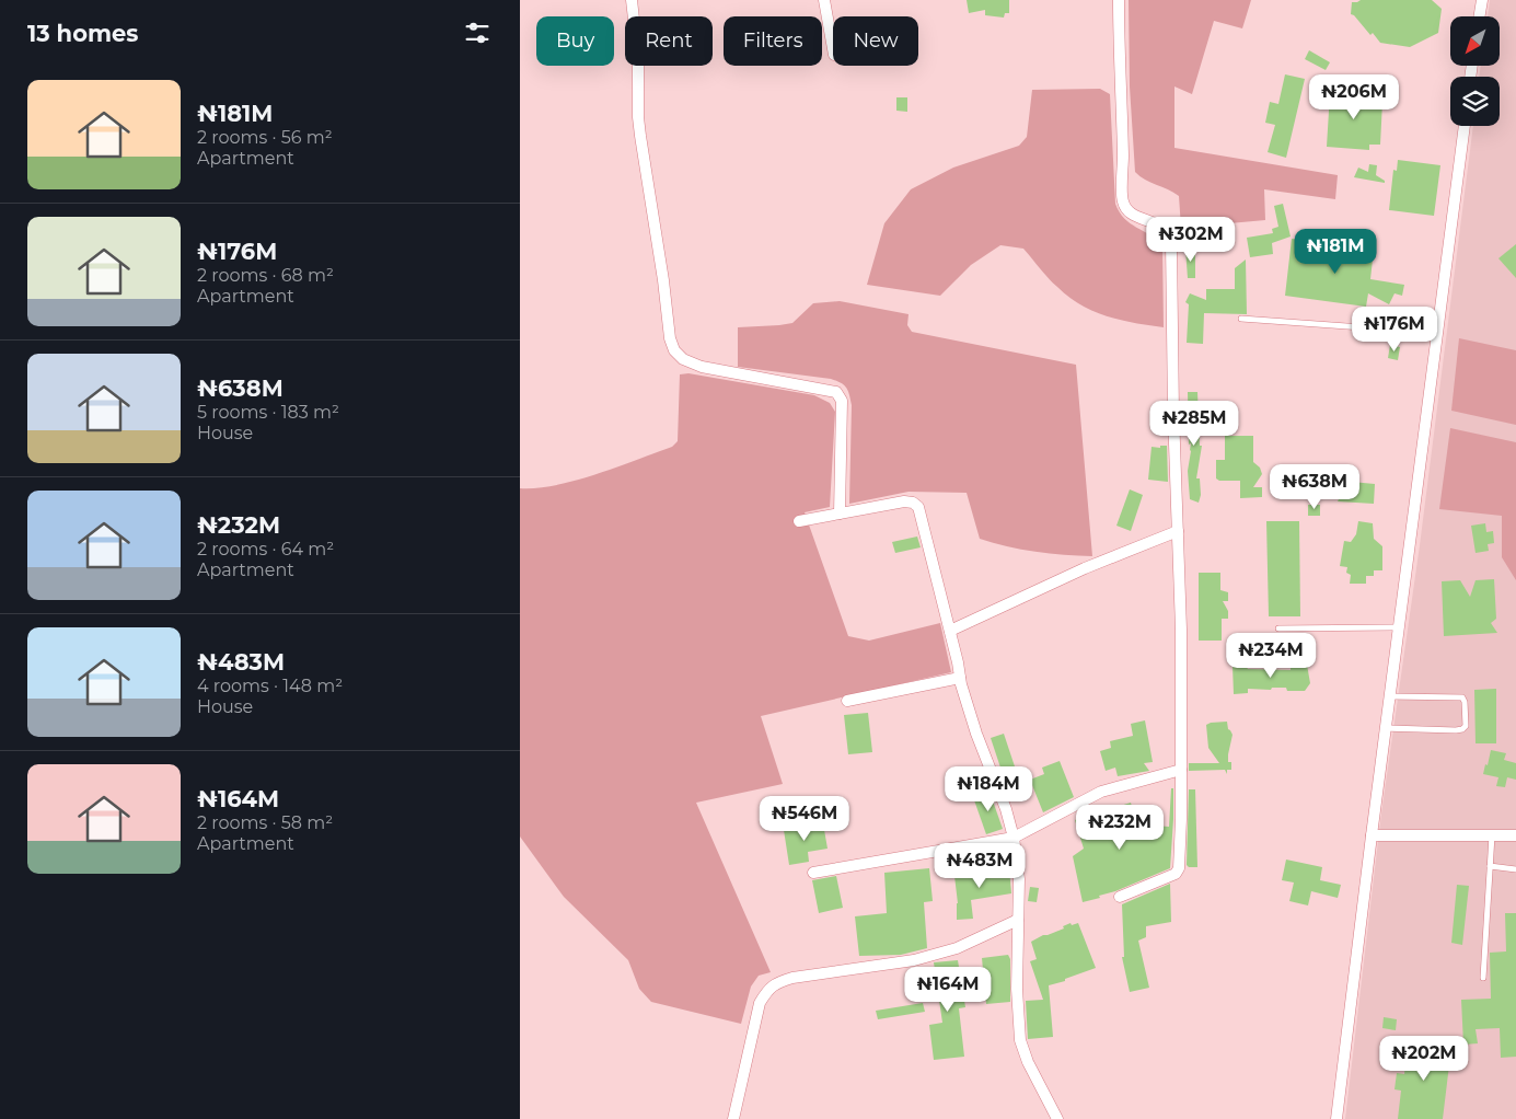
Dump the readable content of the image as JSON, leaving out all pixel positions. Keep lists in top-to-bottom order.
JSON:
{
  "north": "bottom left",
  "page": {
    "heading": "13 homes",
    "chip": [
      "Buy",
      "Rent",
      "Filters",
      "New"
    ],
    "list": [
      {
        "name": "₦181M",
        "note": "2 rooms · 56 m² · Apartment"
      },
      {
        "name": "₦176M",
        "note": "2 rooms · 68 m² · Apartment"
      },
      {
        "name": "₦638M",
        "note": "5 rooms · 183 m² · House"
      },
      {
        "name": "₦232M",
        "note": "2 rooms · 64 m² · Apartment"
      },
      {
        "name": "₦483M",
        "note": "4 rooms · 148 m² · House"
      },
      {
        "name": "₦164M",
        "note": "2 rooms · 58 m² · Apartment"
      }
    ],
    "price": [
      "₦206M",
      "₦302M",
      "₦181M",
      "₦176M",
      "₦285M",
      "₦638M",
      "₦234M",
      "₦184M",
      "₦546M",
      "₦232M",
      "₦483M",
      "₦164M",
      "₦202M"
    ]
  }
}
